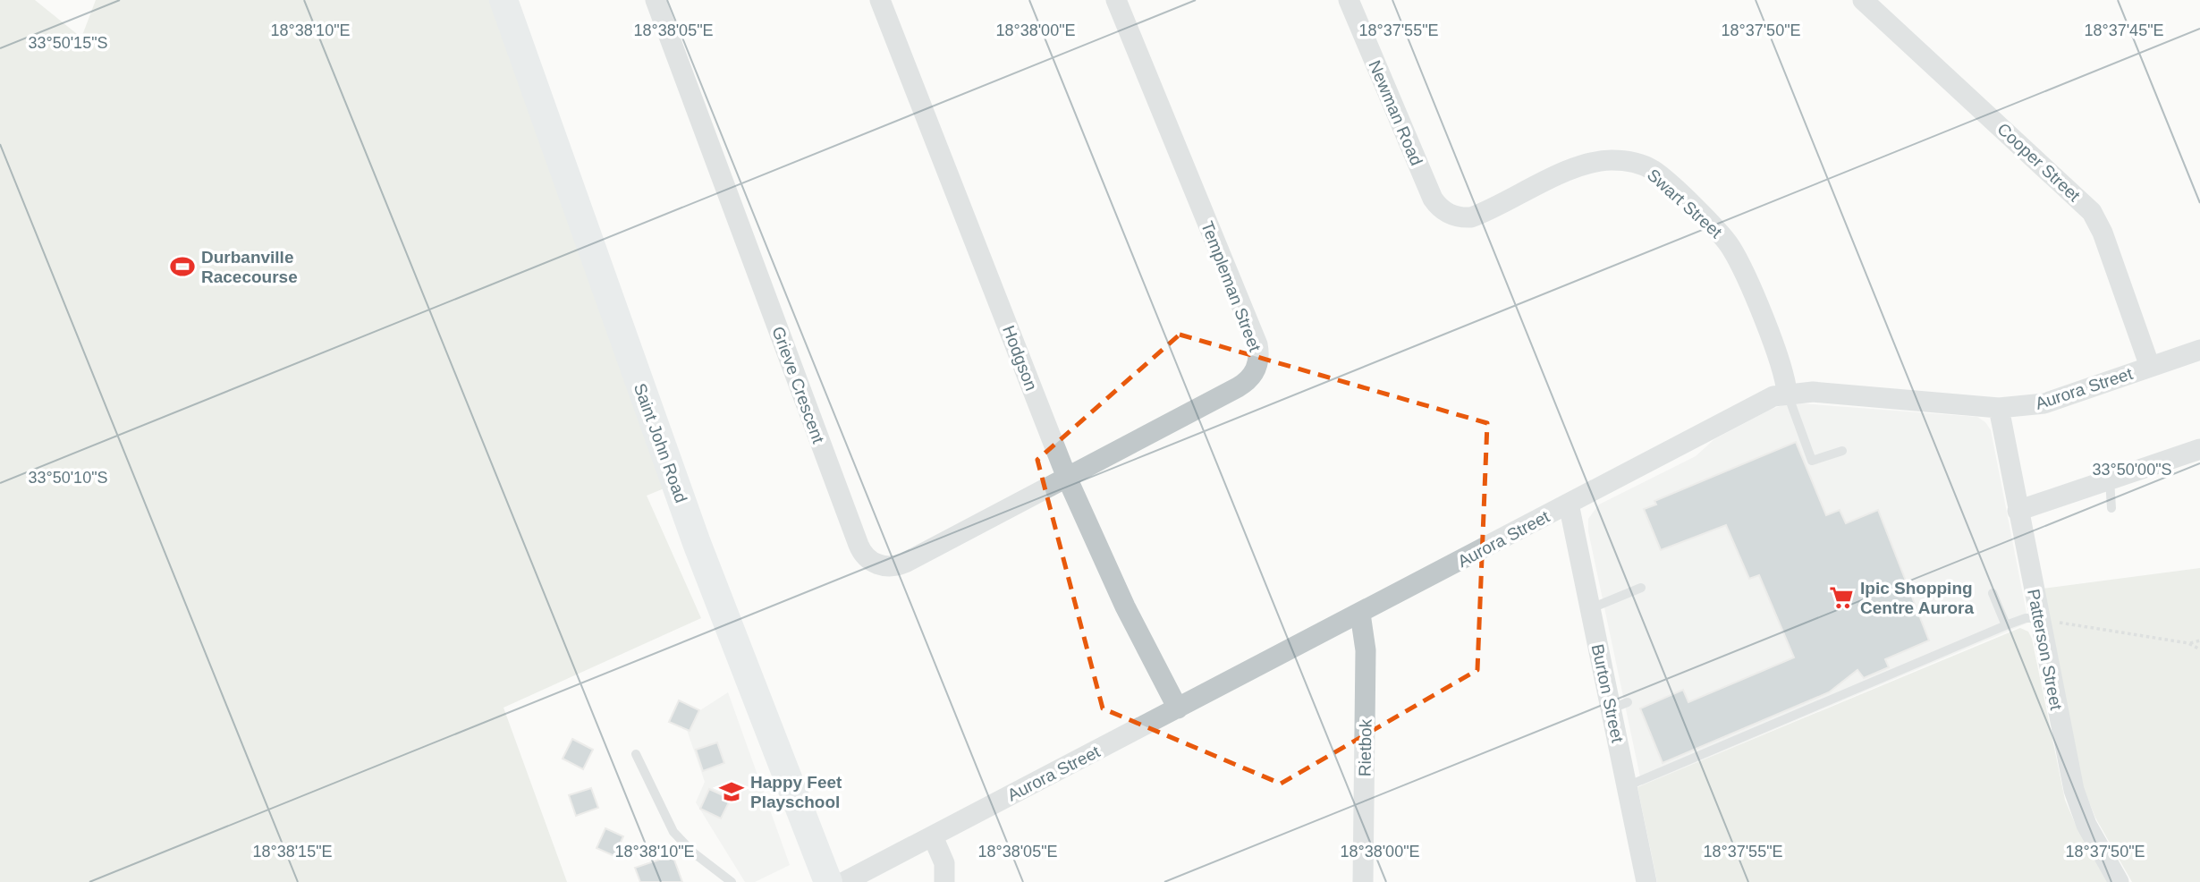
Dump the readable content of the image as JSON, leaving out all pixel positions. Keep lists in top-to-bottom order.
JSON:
{
  "streets": {
    "main road": ["Saint John Road"],
    "street": [
      "Newman Road",
      "Cooper Street",
      "Swart Street",
      "Templeman Street",
      "Hodgson",
      "Grieve Crescent",
      "Aurora Street",
      "Patterson Street",
      "Burton Street",
      "Rietbok"
    ]
  },
  "crossings": [
    ["Newman Road", "Swart Street"],
    ["Cooper Street", "Aurora Street"],
    ["Swart Street", "Aurora Street"],
    ["Templeman Street", "Hodgson"],
    ["Templeman Street", "Grieve Crescent"],
    ["Hodgson", "Grieve Crescent"],
    ["Hodgson", "Aurora Street"],
    ["Aurora Street", "Patterson Street"],
    ["Aurora Street", "Burton Street"],
    ["Aurora Street", "Rietbok"]
  ],
  "places": {
    "sports": ["Durbanville Racecourse"],
    "supermarket": ["Ipic Shopping Centre Aurora"],
    "school or university": ["Happy Feet Playschool"]
  },
  "coordinates": [
    "18°38'10\"E",
    "18°38'05\"E",
    "18°38'00\"E",
    "18°37'55\"E",
    "18°37'50\"E",
    "18°37'45\"E",
    "33°50'15\"S",
    "33°50'00\"S",
    "33°50'10\"S",
    "18°38'15\"E"
  ]
}
